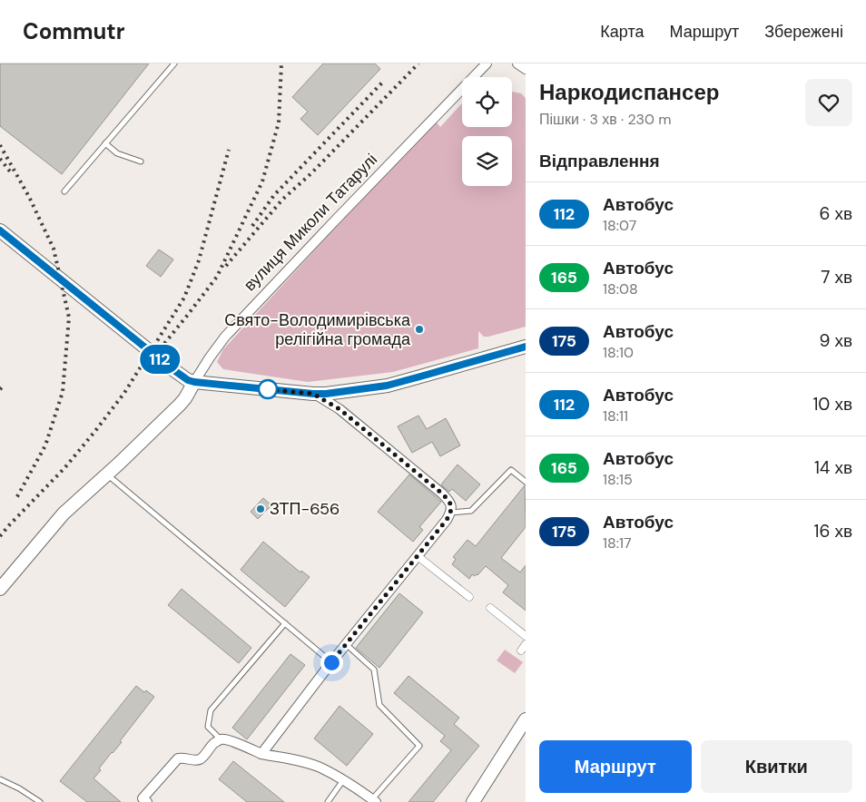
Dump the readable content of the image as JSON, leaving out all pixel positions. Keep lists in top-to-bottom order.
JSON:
{
  "streets": {
    "street": ["вулиця Миколи Татарулі"]
  },
  "places": ["Свято-Володимирівська релігійна громада", "ЗТП-656"],
  "lines": ["bus line 112"],
  "page": {
    "header": "Commutr",
    "nav": ["Карта", "Маршрут", "Збережені"],
    "on_map": "112",
    "heading": [
      ["Наркодиспансер", "Пішки · 3 хв · 230 m"],
      "Відправлення"
    ],
    "list": [
      {
        "mark": "112",
        "name": "Автобус",
        "note": "18:07",
        "value": "6 хв"
      },
      {
        "mark": "165",
        "name": "Автобус",
        "note": "18:08",
        "value": "7 хв"
      },
      {
        "mark": "175",
        "name": "Автобус",
        "note": "18:10",
        "value": "9 хв"
      },
      {
        "mark": "112",
        "name": "Автобус",
        "note": "18:11",
        "value": "10 хв"
      },
      {
        "mark": "165",
        "name": "Автобус",
        "note": "18:15",
        "value": "14 хв"
      },
      {
        "mark": "175",
        "name": "Автобус",
        "note": "18:17",
        "value": "16 хв"
      }
    ],
    "buttons": ["Маршрут", "Квитки"]
  }
}
